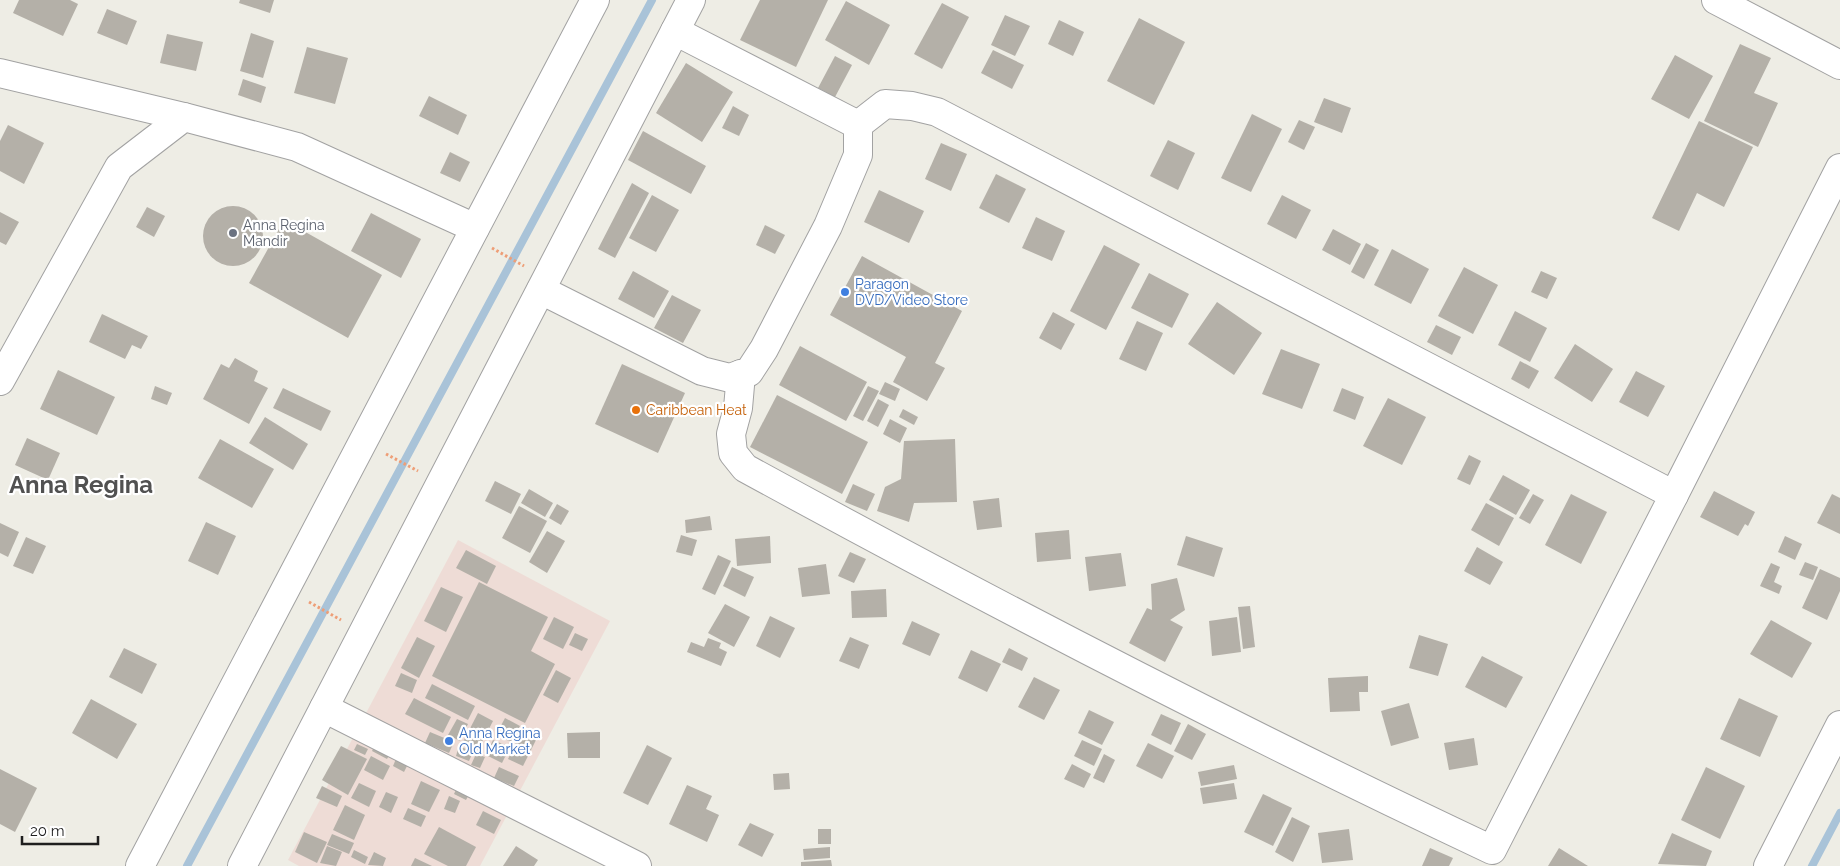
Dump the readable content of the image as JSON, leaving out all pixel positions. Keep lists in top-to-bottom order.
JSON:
{
  "districts": ["Anna Regina"],
  "places": [
    "Anna Regina Mandir",
    "Paragon DVD/Video Store",
    "Caribbean Heat",
    "Anna Regina Old Market"
  ],
  "scale_bar": "20 m"
}
